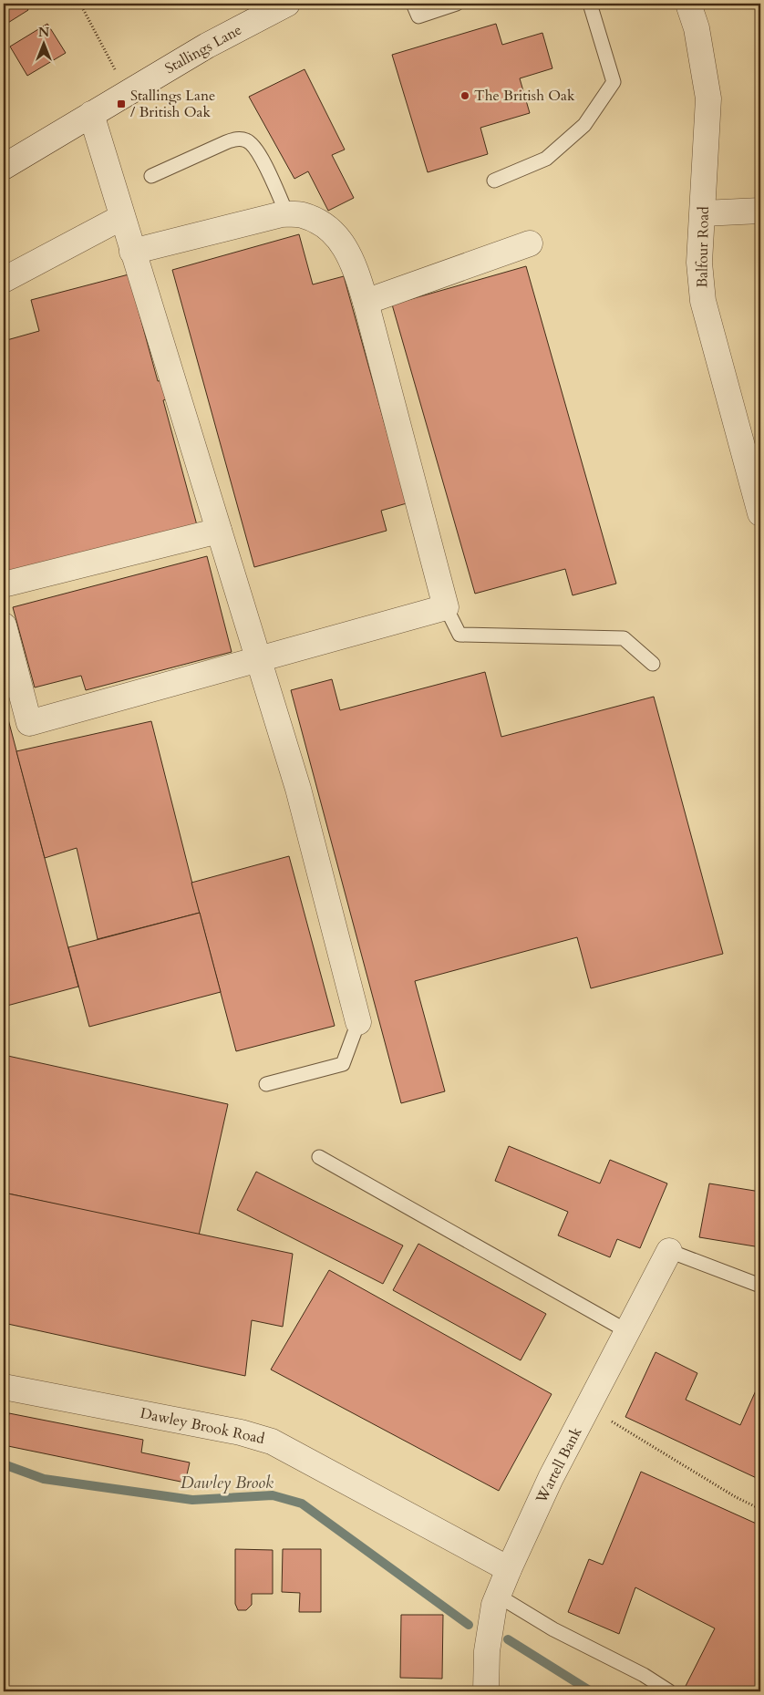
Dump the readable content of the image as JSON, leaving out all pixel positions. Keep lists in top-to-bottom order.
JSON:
{
  "streets": {
    "street": [
      "Stallings Lane",
      "Balfour Road",
      "Dawley Brook Road",
      "Wartell Bank"
    ]
  },
  "crossings": [
    ["Dawley Brook Road", "Wartell Bank"]
  ],
  "water": ["Dawley Brook"],
  "places": {
    "other": ["The British Oak"],
    "transit": ["Stallings Lane / British Oak"]
  },
  "north": "top"
}
